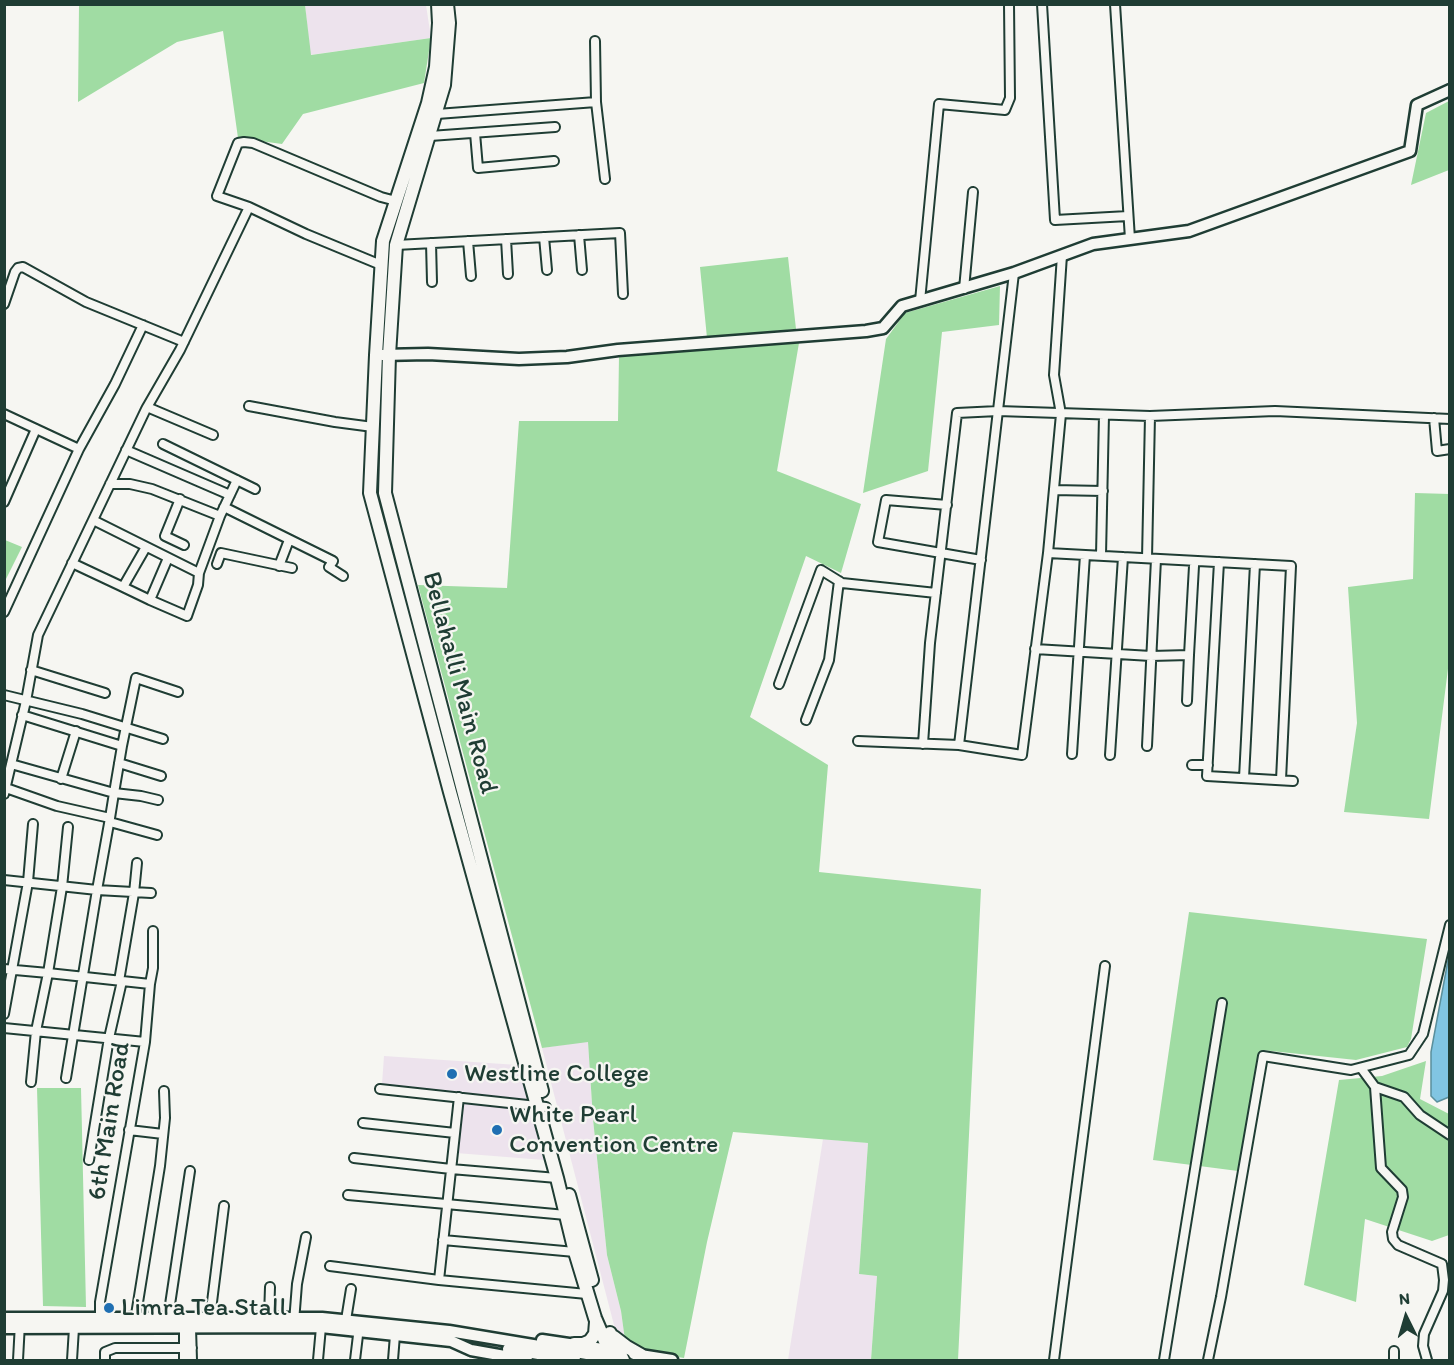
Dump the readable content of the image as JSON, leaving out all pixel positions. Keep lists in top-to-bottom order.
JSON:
{
  "streets": {
    "main road": ["Bellahalli Main Road"],
    "street": ["6th Main Road"]
  },
  "places": ["Westline College", "White Pearl Convention Centre", "Limra Tea Stall"],
  "north": "top"
}
